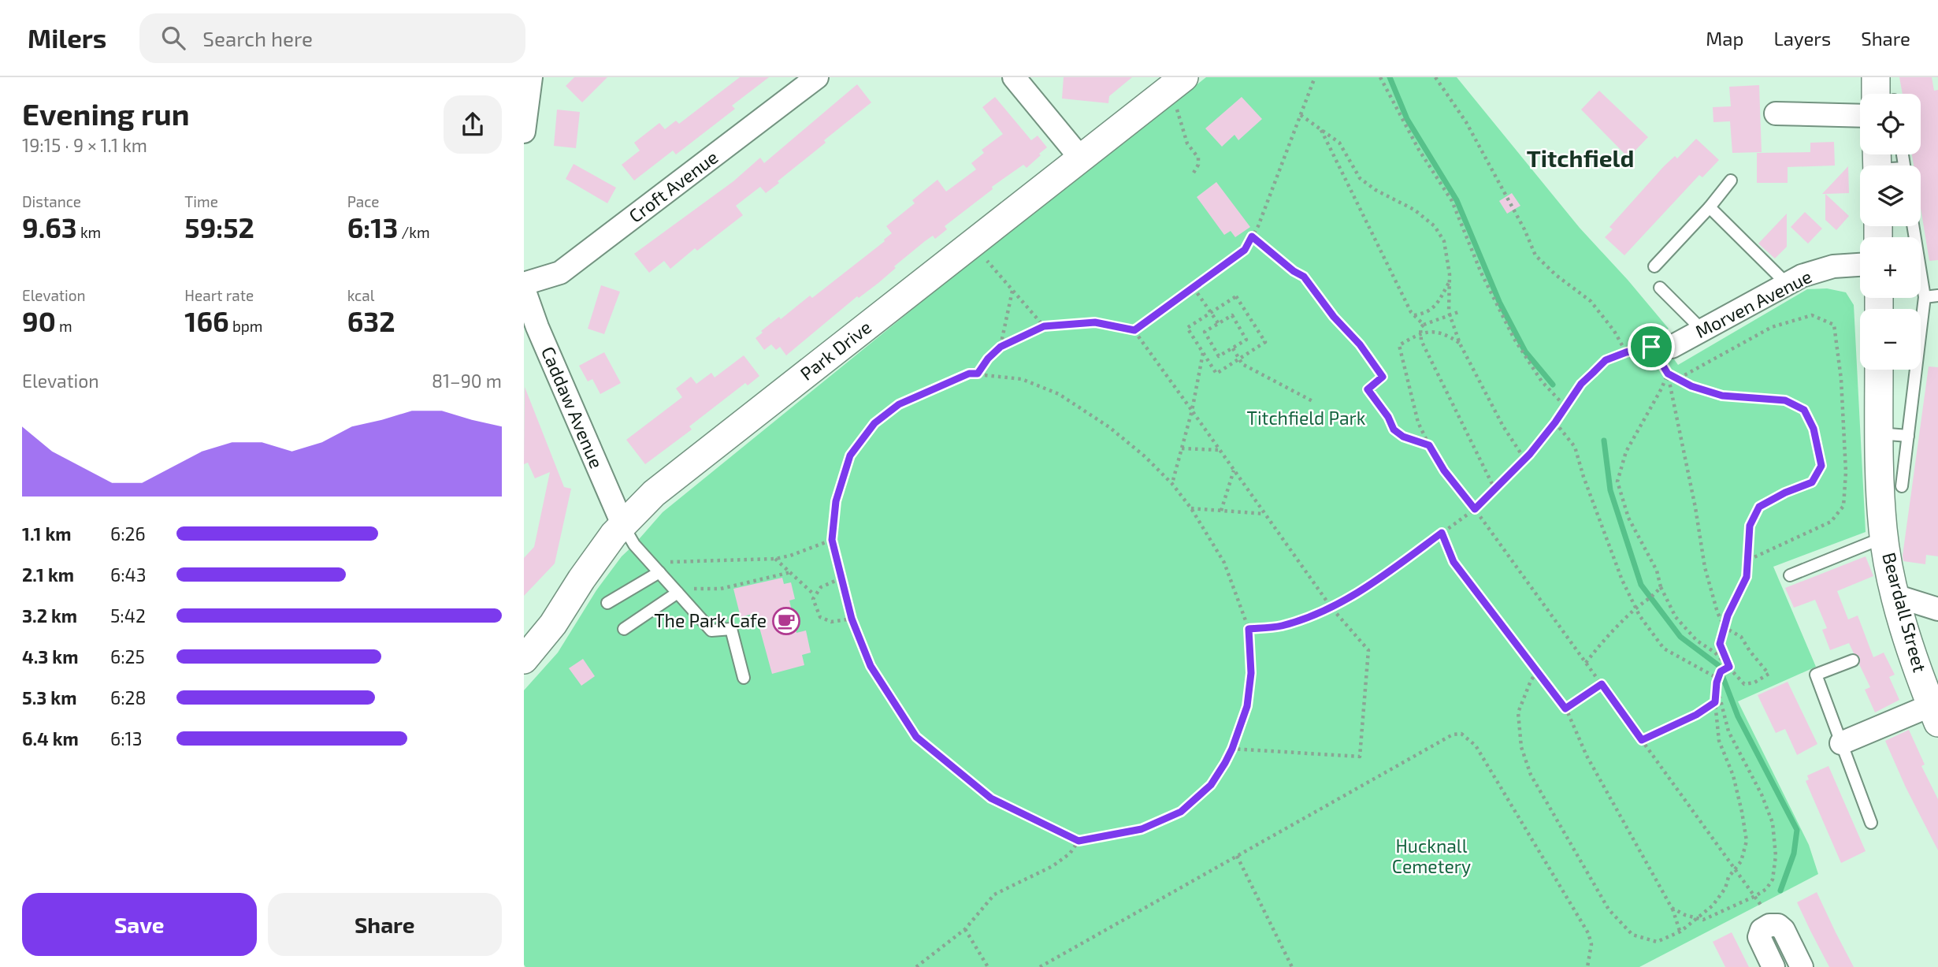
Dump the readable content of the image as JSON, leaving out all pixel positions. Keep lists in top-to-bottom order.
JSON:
{
  "streets": {
    "street": [
      "Croft Avenue",
      "Morven Avenue",
      "Park Drive",
      "Caddaw Avenue",
      "Beardall Street"
    ]
  },
  "crossings": [
    ["Park Drive", "Caddaw Avenue"]
  ],
  "districts": ["Titchfield"],
  "parks": ["Titchfield Park", "Hucknall Cemetery"],
  "places": {
    "cafe": ["The Park Cafe"]
  },
  "page": {
    "header": "Milers",
    "search": "Search here",
    "nav": ["Map", "Layers", "Share"],
    "heading": ["Evening run", "19:15 · 9 × 1.1 km"],
    "map_buttons": ["+", "−"],
    "stats": [
      ["Distance", "9.63 km"],
      ["Time", "59:52"],
      ["Pace", "6:13 /km"],
      ["Elevation", "90 m"],
      ["Heart rate", "166 bpm"],
      ["kcal", "632"]
    ],
    "chart": ["Elevation", "81–90 m"],
    "list": [
      {
        "name": "1.1 km",
        "note": "6:26"
      },
      {
        "name": "2.1 km",
        "note": "6:43"
      },
      {
        "name": "3.2 km",
        "note": "5:42"
      },
      {
        "name": "4.3 km",
        "note": "6:25"
      },
      {
        "name": "5.3 km",
        "note": "6:28"
      },
      {
        "name": "6.4 km",
        "note": "6:13"
      }
    ],
    "buttons": ["Save", "Share"]
  }
}
